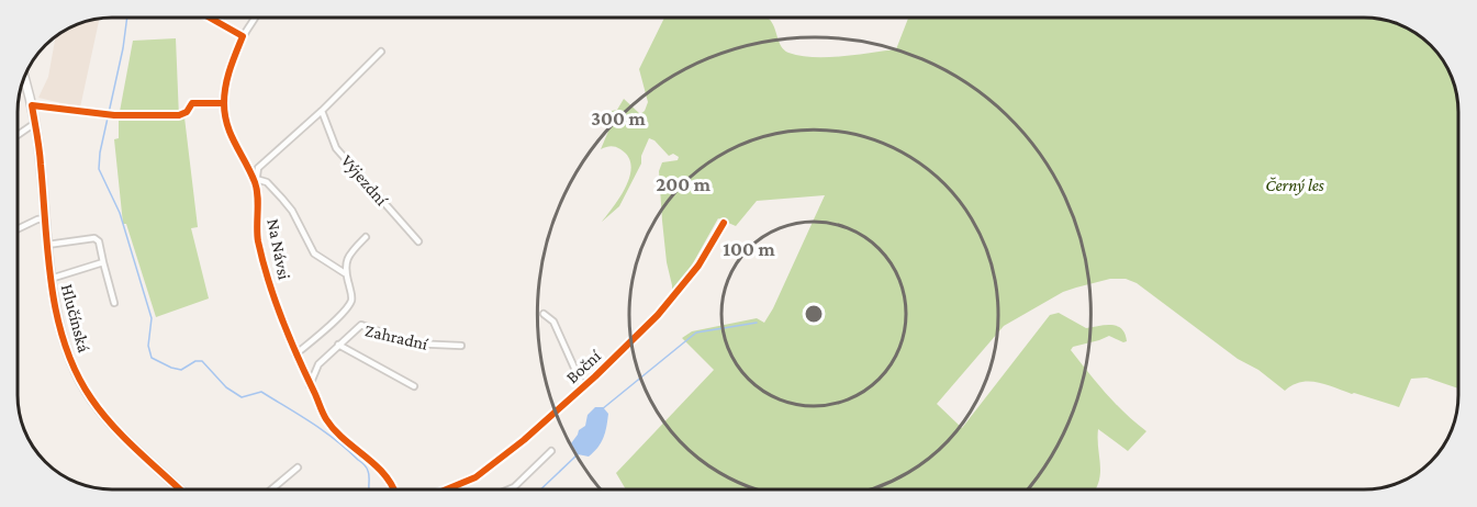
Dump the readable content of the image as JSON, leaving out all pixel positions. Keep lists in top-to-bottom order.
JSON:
{
  "streets": {
    "street": [
      "Výjezdní",
      "Na Návsi",
      "Hlučínská",
      "Zahradní",
      "Boční"
    ]
  },
  "crossings": [
    ["Na Návsi", "Zahradní"]
  ],
  "parks": ["Černý les"],
  "rings": ["300 m", "200 m", "100 m"]
}
